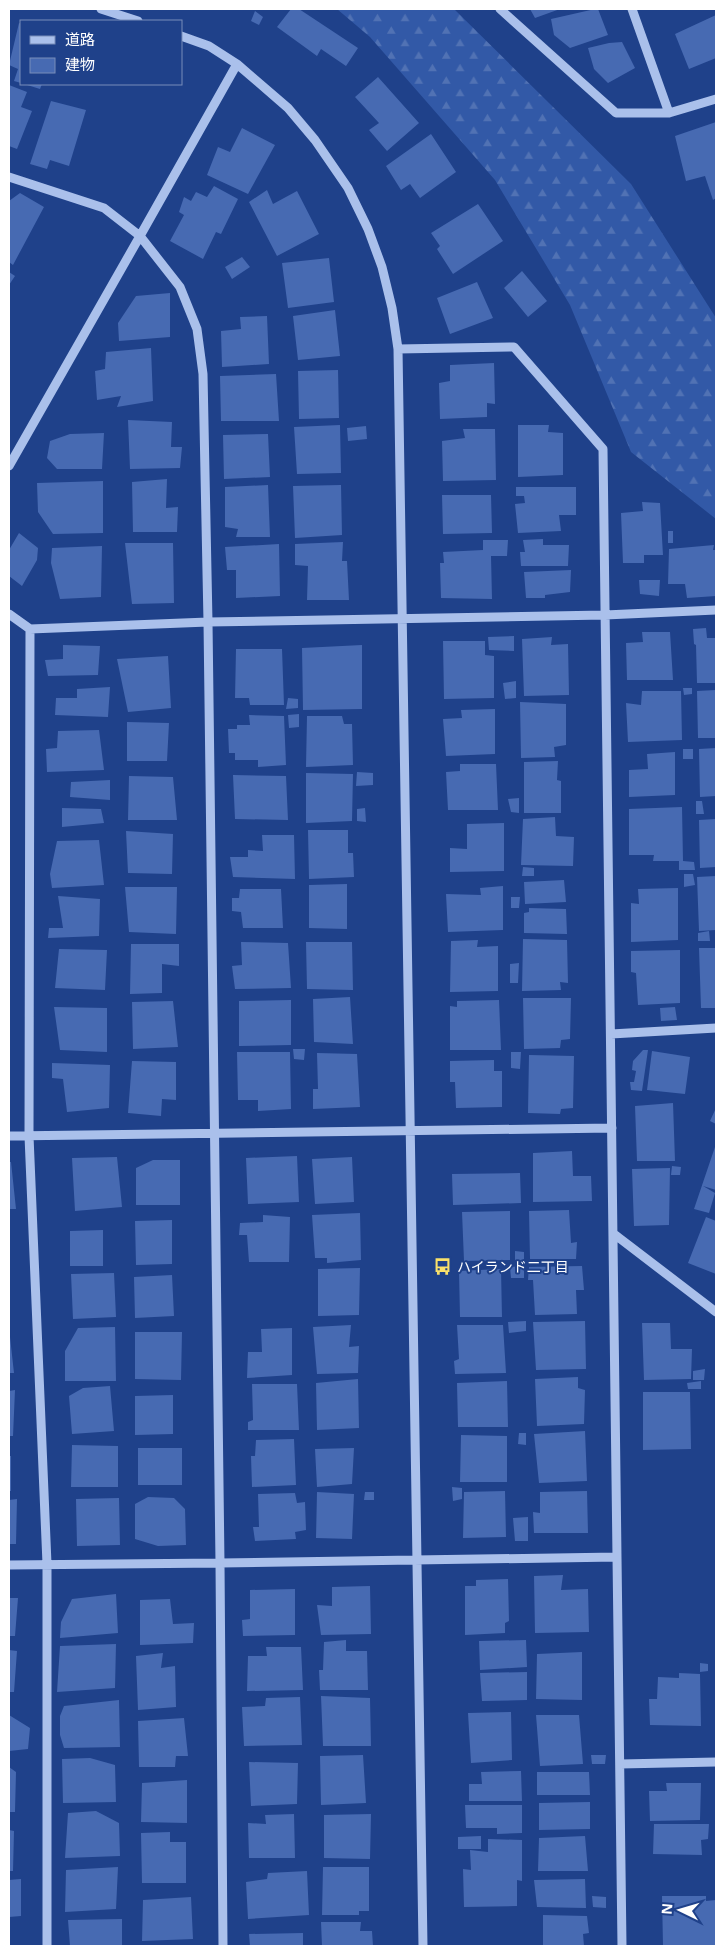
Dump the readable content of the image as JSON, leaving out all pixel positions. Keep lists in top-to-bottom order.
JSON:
{
  "places": {
    "bus stop": ["ハイランド二丁目"]
  },
  "legend": ["道路", "建物"],
  "north": "left"
}
